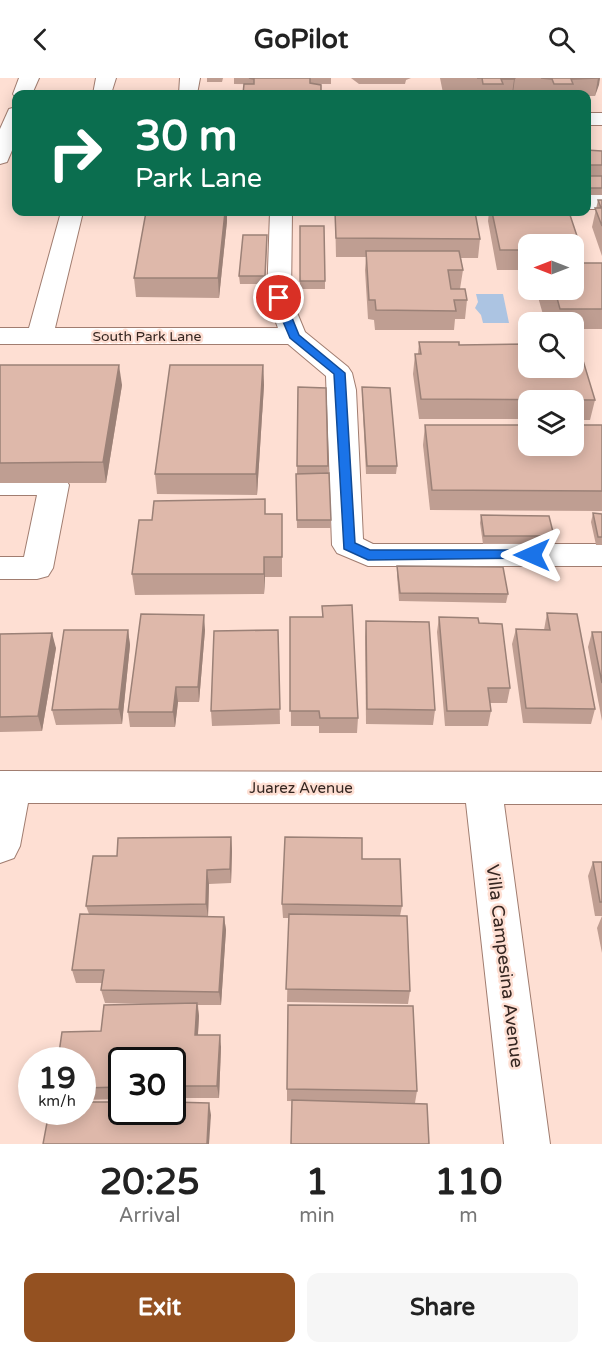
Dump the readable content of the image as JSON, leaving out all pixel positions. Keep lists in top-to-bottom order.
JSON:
{
  "streets": {
    "street": ["South Park Lane", "Juarez Avenue", "Villa Campesina Avenue"]
  },
  "crossings": [
    ["Juarez Avenue", "Villa Campesina Avenue"]
  ],
  "north": "left",
  "page": {
    "header": "GoPilot",
    "turn": ["30 m", "Park Lane"],
    "speed": "19 km/h",
    "limit": "30",
    "eta": [
      "20:25",
      "Arrival",
      "1",
      "min",
      "110",
      "m"
    ],
    "buttons": ["Exit", "Share"]
  }
}
